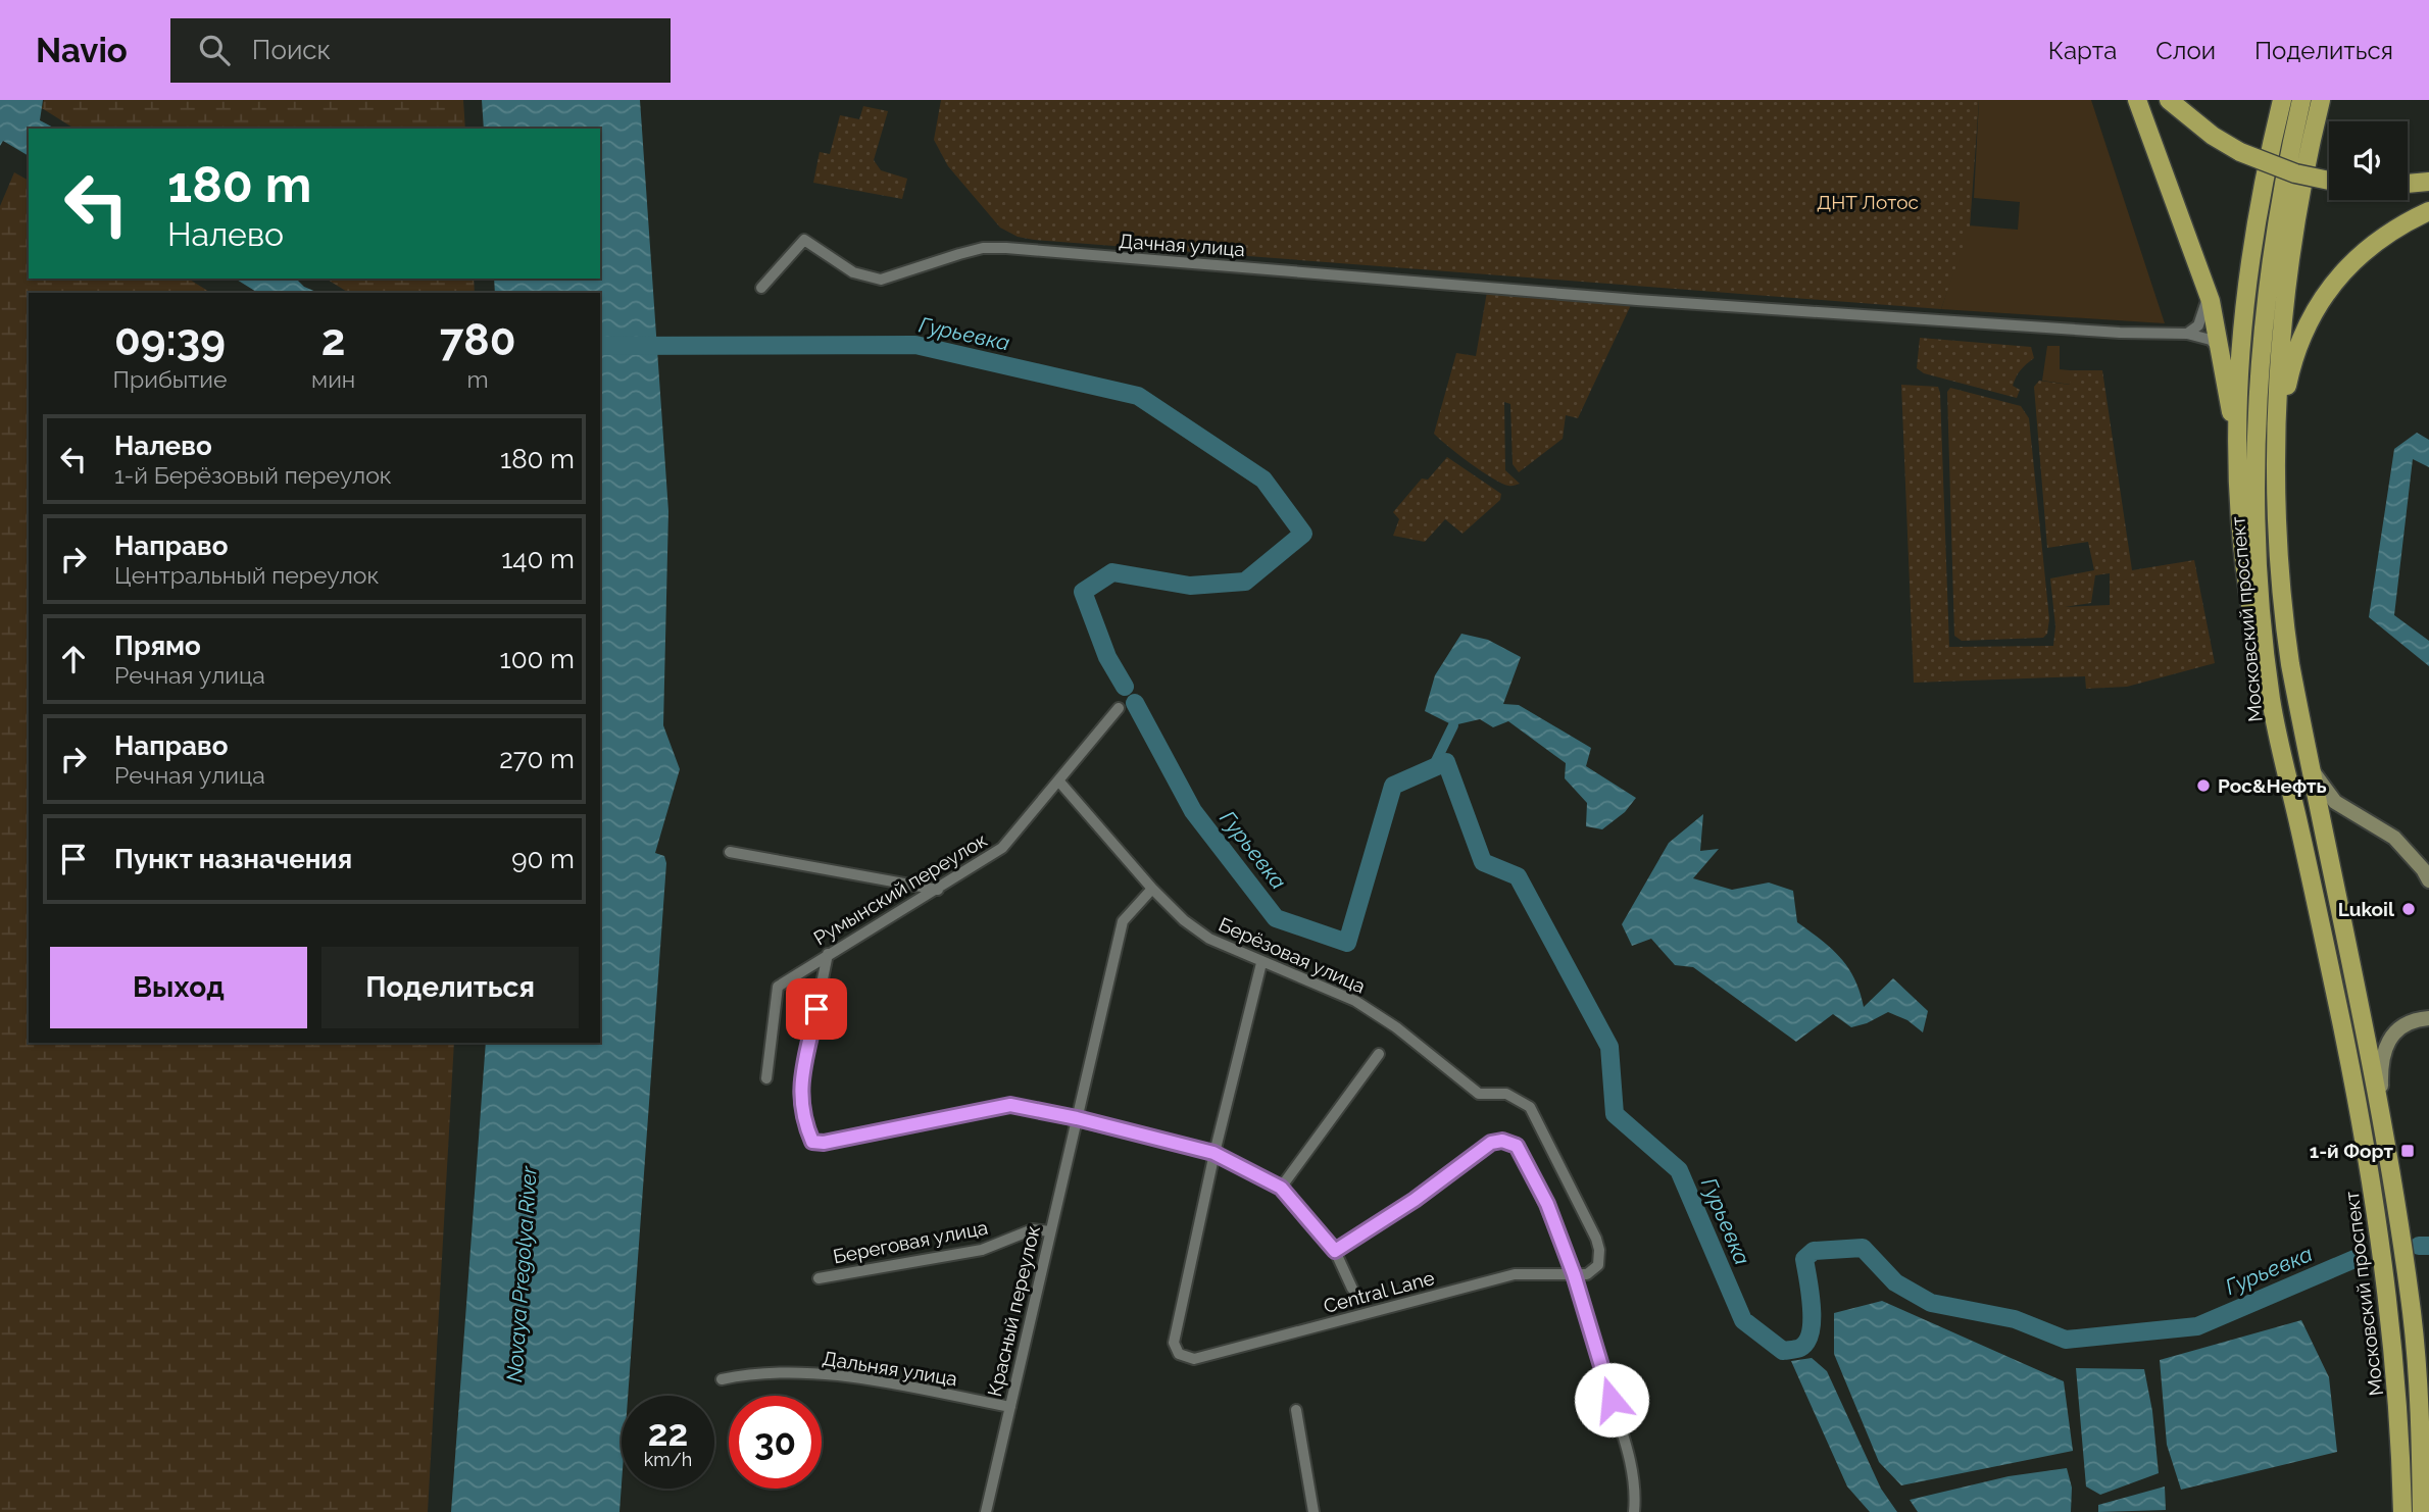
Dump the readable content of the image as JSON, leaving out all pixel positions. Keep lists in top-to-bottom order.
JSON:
{
  "streets": {
    "highway": ["Московский проспект"],
    "street": [
      "Дачная улица",
      "Румынский переулок",
      "Берёзовая улица",
      "Береговая улица",
      "Central Lane",
      "Красный переулок",
      "Дальняя улица"
    ]
  },
  "crossings": [
    ["Румынский переулок", "Берёзовая улица"],
    ["Берёзовая улица", "Central Lane"],
    ["Берёзовая улица", "Красный переулок"],
    ["Береговая улица", "Красный переулок"],
    ["Красный переулок", "Дальняя улица"]
  ],
  "water": ["Гурьевка", "Novaya Pregolya River"],
  "parks": ["ДНТ Лотос"],
  "places": {
    "other": ["Рос&Нефть", "Lukoil"],
    "transit": ["1-й Форт"]
  },
  "page": {
    "header": "Navio",
    "search": "Поиск",
    "nav": ["Карта", "Слои", "Поделиться"],
    "turn": ["180 m", "Налево"],
    "eta": [
      "09:39",
      "Прибытие",
      "2",
      "мин",
      "780",
      "m"
    ],
    "list": [
      {
        "name": "Налево",
        "note": "1-й Берёзовый переулок",
        "value": "180 m"
      },
      {
        "name": "Направо",
        "note": "Центральный переулок",
        "value": "140 m"
      },
      {
        "name": "Прямо",
        "note": "Речная улица",
        "value": "100 m"
      },
      {
        "name": "Направо",
        "note": "Речная улица",
        "value": "270 m"
      },
      {
        "name": "Пункт назначения",
        "value": "90 m"
      }
    ],
    "buttons": ["Выход", "Поделиться"],
    "speed": "22 km/h",
    "limit": "30"
  }
}
